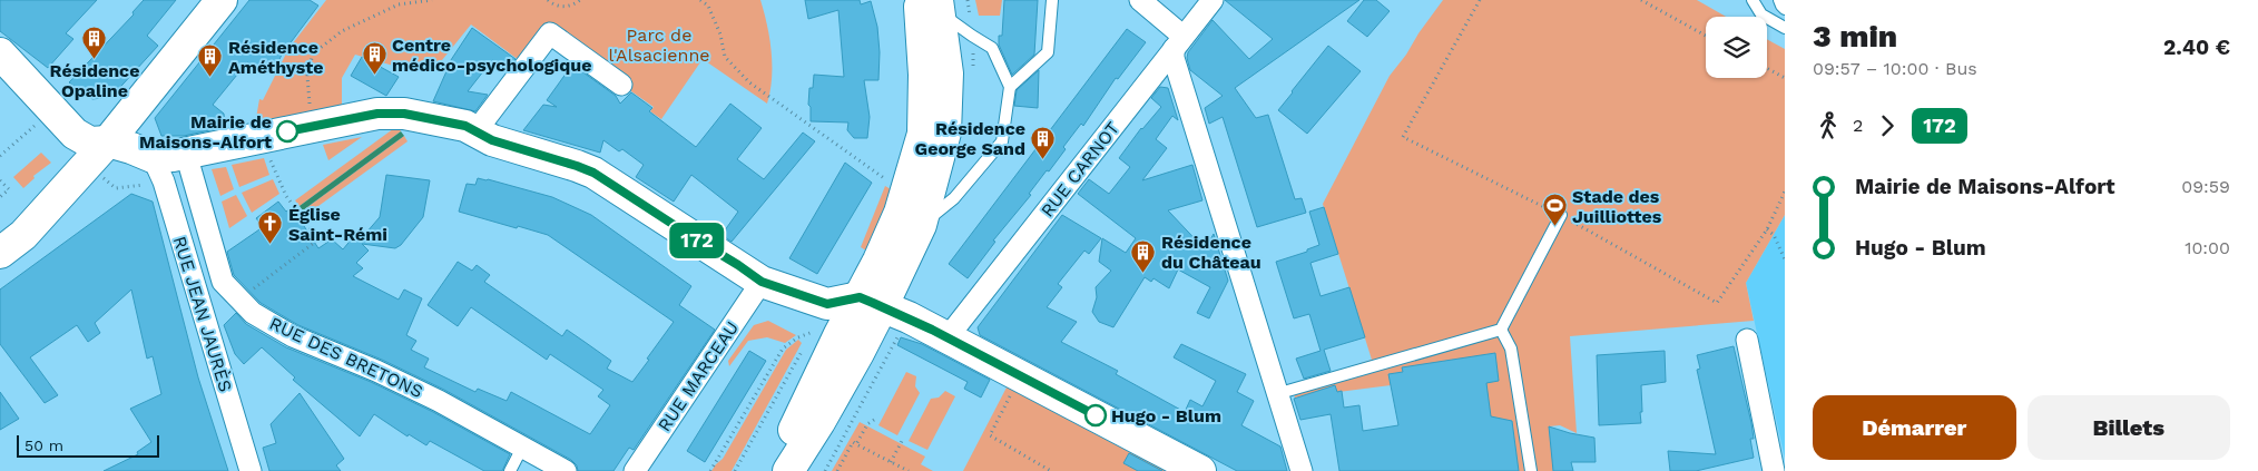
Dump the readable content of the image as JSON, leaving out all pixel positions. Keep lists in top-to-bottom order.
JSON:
{
  "streets": {
    "street": [
      "RUE CARNOT",
      "RUE JEAN JAURÈS",
      "RUE DES BRETONS",
      "RUE MARCEAU"
    ]
  },
  "parks": ["Parc de l'Alsacienne"],
  "places": {
    "building": [
      "Résidence Opaline",
      "Centre médico-psychologique",
      "Résidence Améthyste",
      "Résidence George Sand",
      "Résidence du Château"
    ],
    "other": ["Mairie de Maisons-Alfort", "Hugo - Blum"],
    "sports": ["Stade des Juilliottes"],
    "church": ["Église Saint-Rémi"]
  },
  "lines": ["bus line 172"],
  "scale_bar": "50 m",
  "page": {
    "on_map": "172",
    "heading": ["3 min", "09:57 – 10:00 · Bus", "2.40 €"],
    "legs": ["2", "172"],
    "list": [
      {
        "name": "Mairie de Maisons-Alfort",
        "value": "09:59"
      },
      {
        "name": "Hugo - Blum",
        "value": "10:00"
      }
    ],
    "buttons": ["Démarrer", "Billets"],
    "scale": "50 m"
  }
}
